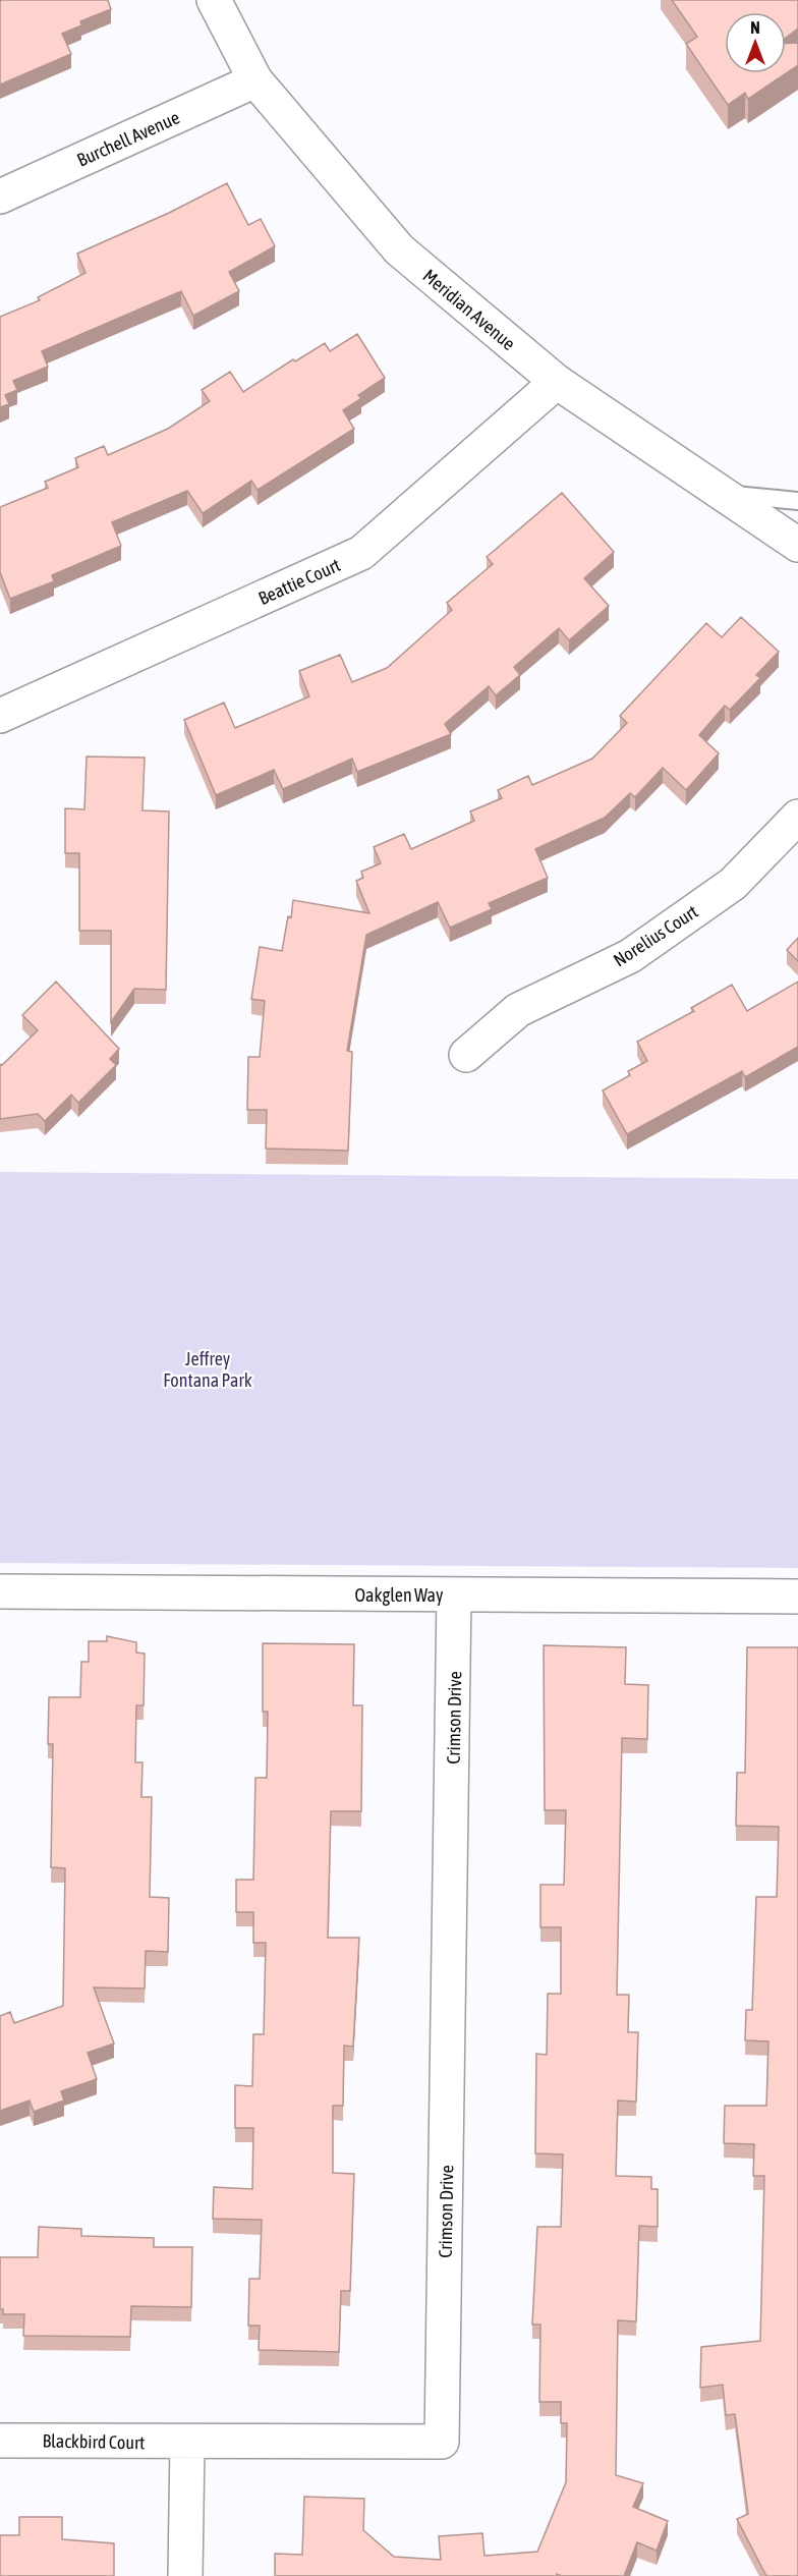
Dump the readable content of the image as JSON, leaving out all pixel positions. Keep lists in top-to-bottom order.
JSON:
{
  "streets": {
    "street": [
      "Burchell Avenue",
      "Meridian Avenue",
      "Beattie Court",
      "Norelius Court",
      "Oakglen Way",
      "Crimson Drive",
      "Blackbird Court"
    ]
  },
  "crossings": [
    ["Burchell Avenue", "Meridian Avenue"],
    ["Meridian Avenue", "Beattie Court"],
    ["Oakglen Way", "Crimson Drive"],
    ["Crimson Drive", "Blackbird Court"]
  ],
  "parks": ["Jeffrey Fontana Park"],
  "north": "top"
}
